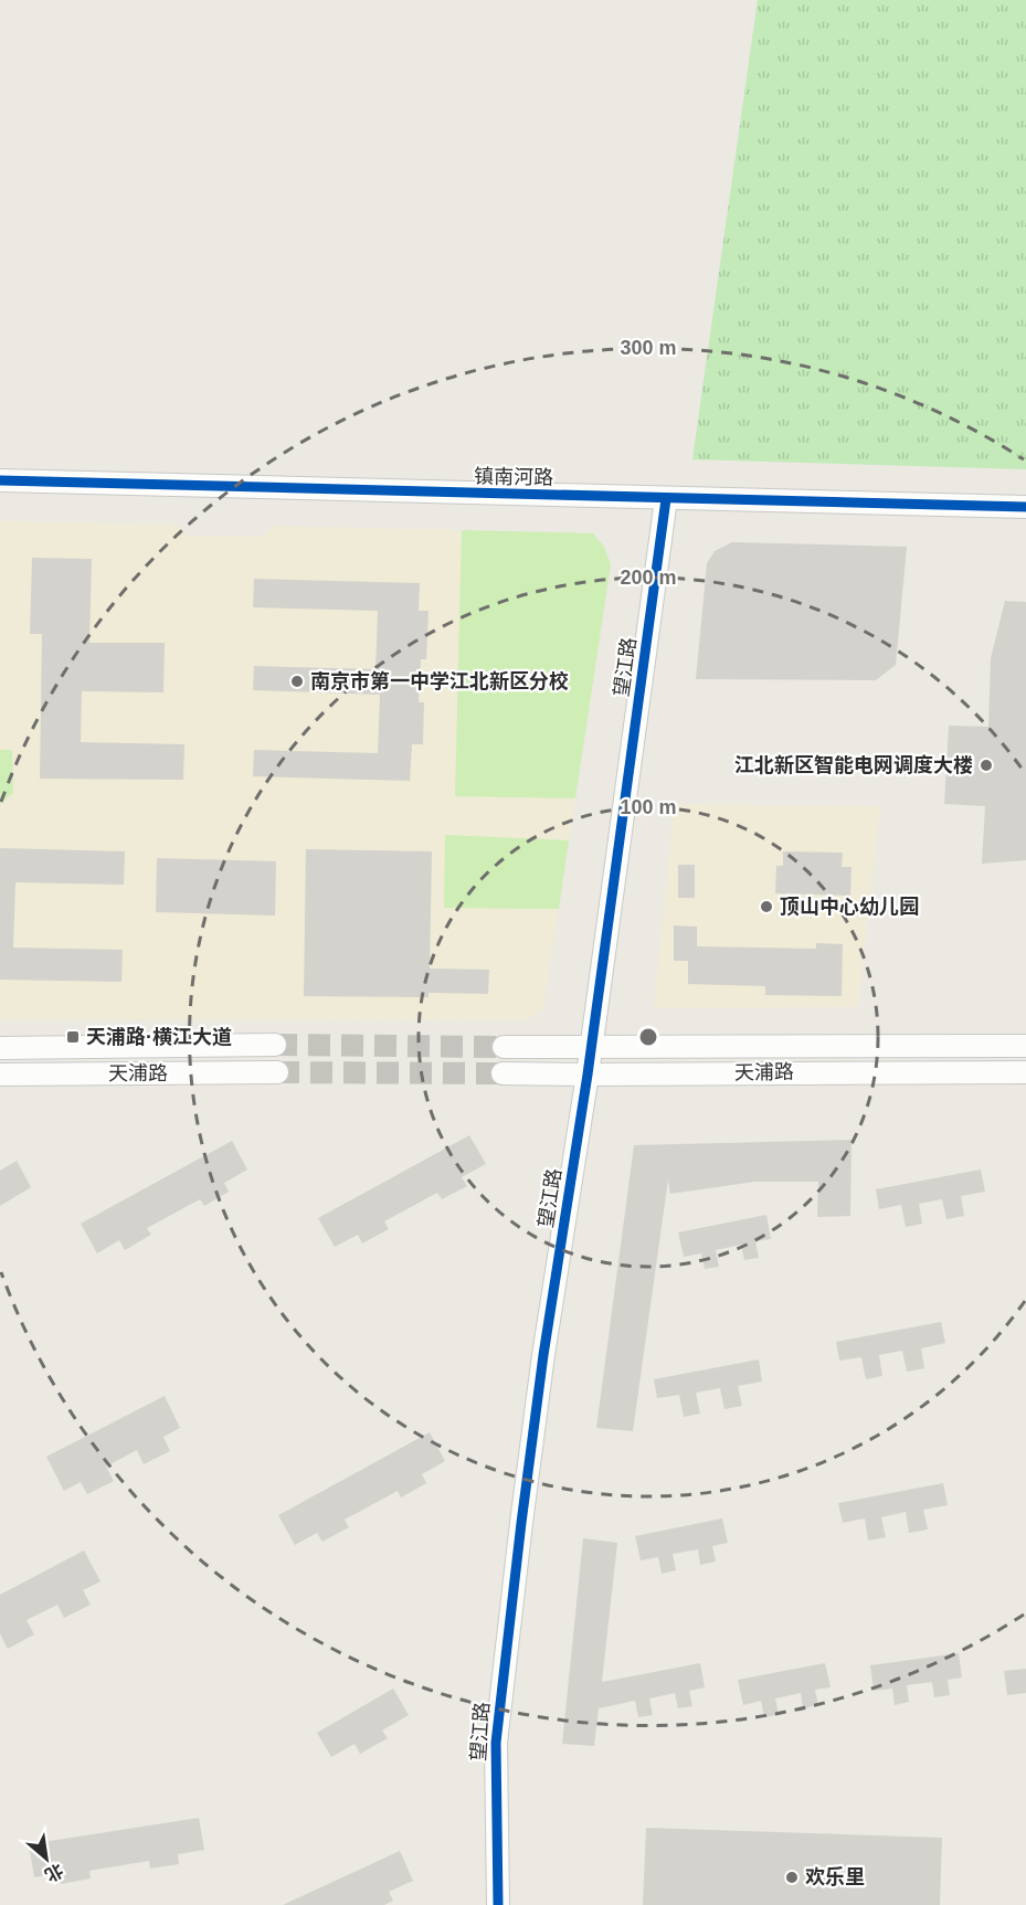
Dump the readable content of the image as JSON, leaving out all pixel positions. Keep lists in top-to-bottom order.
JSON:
{
  "streets": {
    "street": ["镇南河路", "望江路", "天浦路"]
  },
  "crossings": [
    ["镇南河路", "望江路"],
    ["望江路", "天浦路"]
  ],
  "places": {
    "other": [
      "南京市第一中学江北新区分校",
      "江北新区智能电网调度大楼",
      "顶山中心幼儿园",
      "欢乐里"
    ],
    "transit": ["天浦路·横江大道"]
  },
  "north": "bottom right",
  "rings": ["300 m", "200 m", "100 m"]
}
